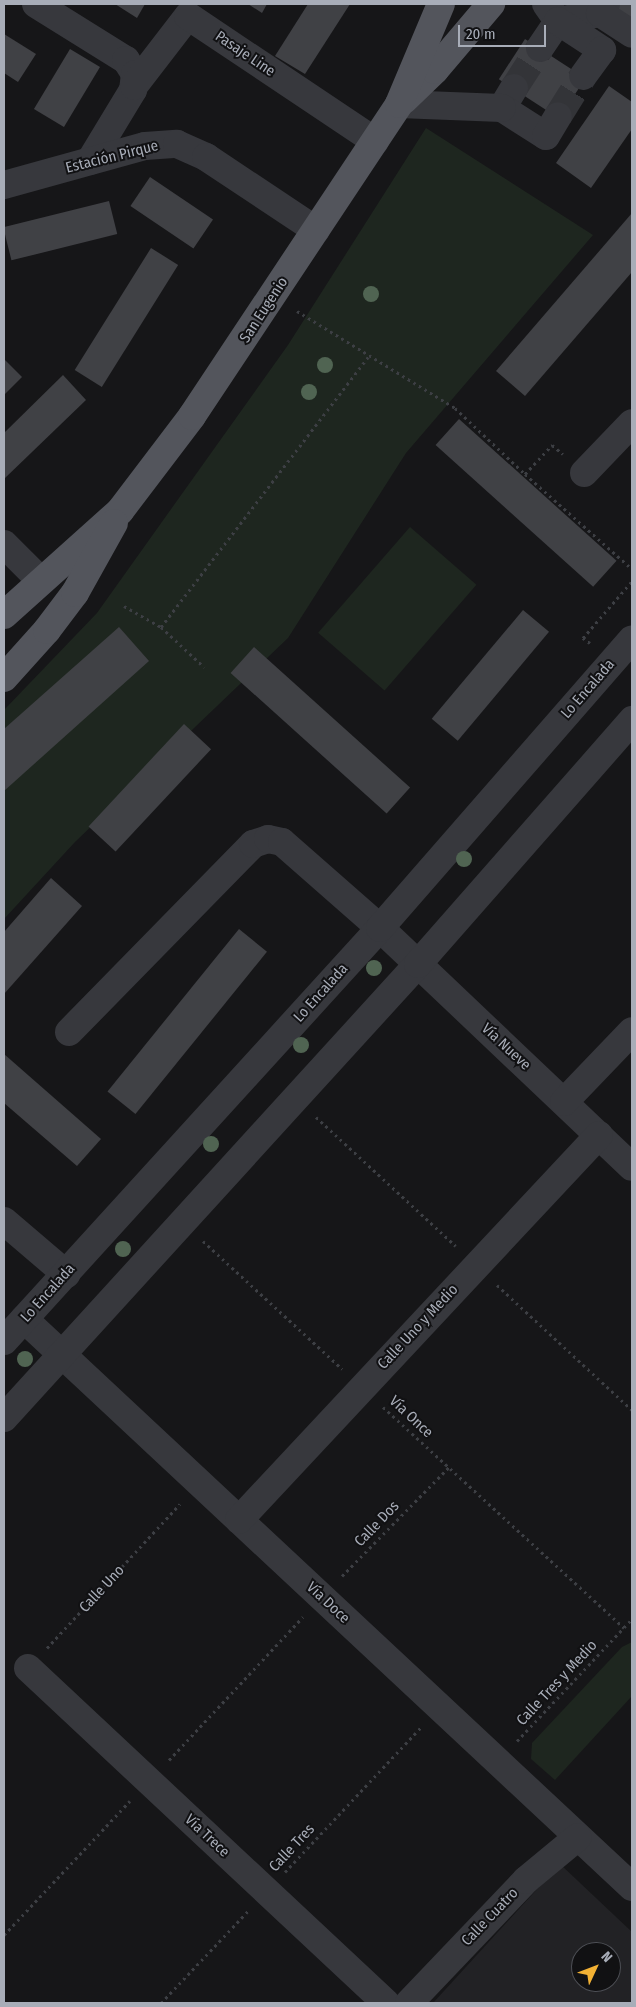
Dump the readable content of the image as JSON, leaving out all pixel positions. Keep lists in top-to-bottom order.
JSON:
{
  "streets": {
    "main road": ["San Eugenio"],
    "street": [
      "Pasaje Line",
      "Estación Pirque",
      "Lo Encalada",
      "Vía Nueve",
      "Calle Uno y Medio",
      "Vía Doce",
      "Vía Trece",
      "Calle Cuatro"
    ],
    "path": [
      "Vía Once",
      "Calle Dos",
      "Calle Uno",
      "Calle Tres y Medio",
      "Calle Tres"
    ]
  },
  "crossings": [
    ["Pasaje Line", "Estación Pirque"],
    ["Pasaje Line", "San Eugenio"],
    ["Estación Pirque", "San Eugenio"],
    ["Lo Encalada", "Vía Nueve"],
    ["Lo Encalada", "Vía Doce"],
    ["Vía Nueve", "Calle Uno y Medio"],
    ["Calle Uno y Medio", "Vía Once"],
    ["Calle Uno y Medio", "Vía Doce"],
    ["Vía Once", "Calle Dos"],
    ["Vía Once", "Calle Tres y Medio"],
    ["Calle Dos", "Vía Doce"],
    ["Calle Uno", "Vía Doce"],
    ["Calle Uno", "Vía Trece"],
    ["Vía Doce", "Calle Tres y Medio"],
    ["Vía Doce", "Calle Tres"],
    ["Vía Doce", "Calle Cuatro"],
    ["Vía Trece", "Calle Tres"]
  ],
  "scale_bar": "20 m",
  "north": "top right"
}
